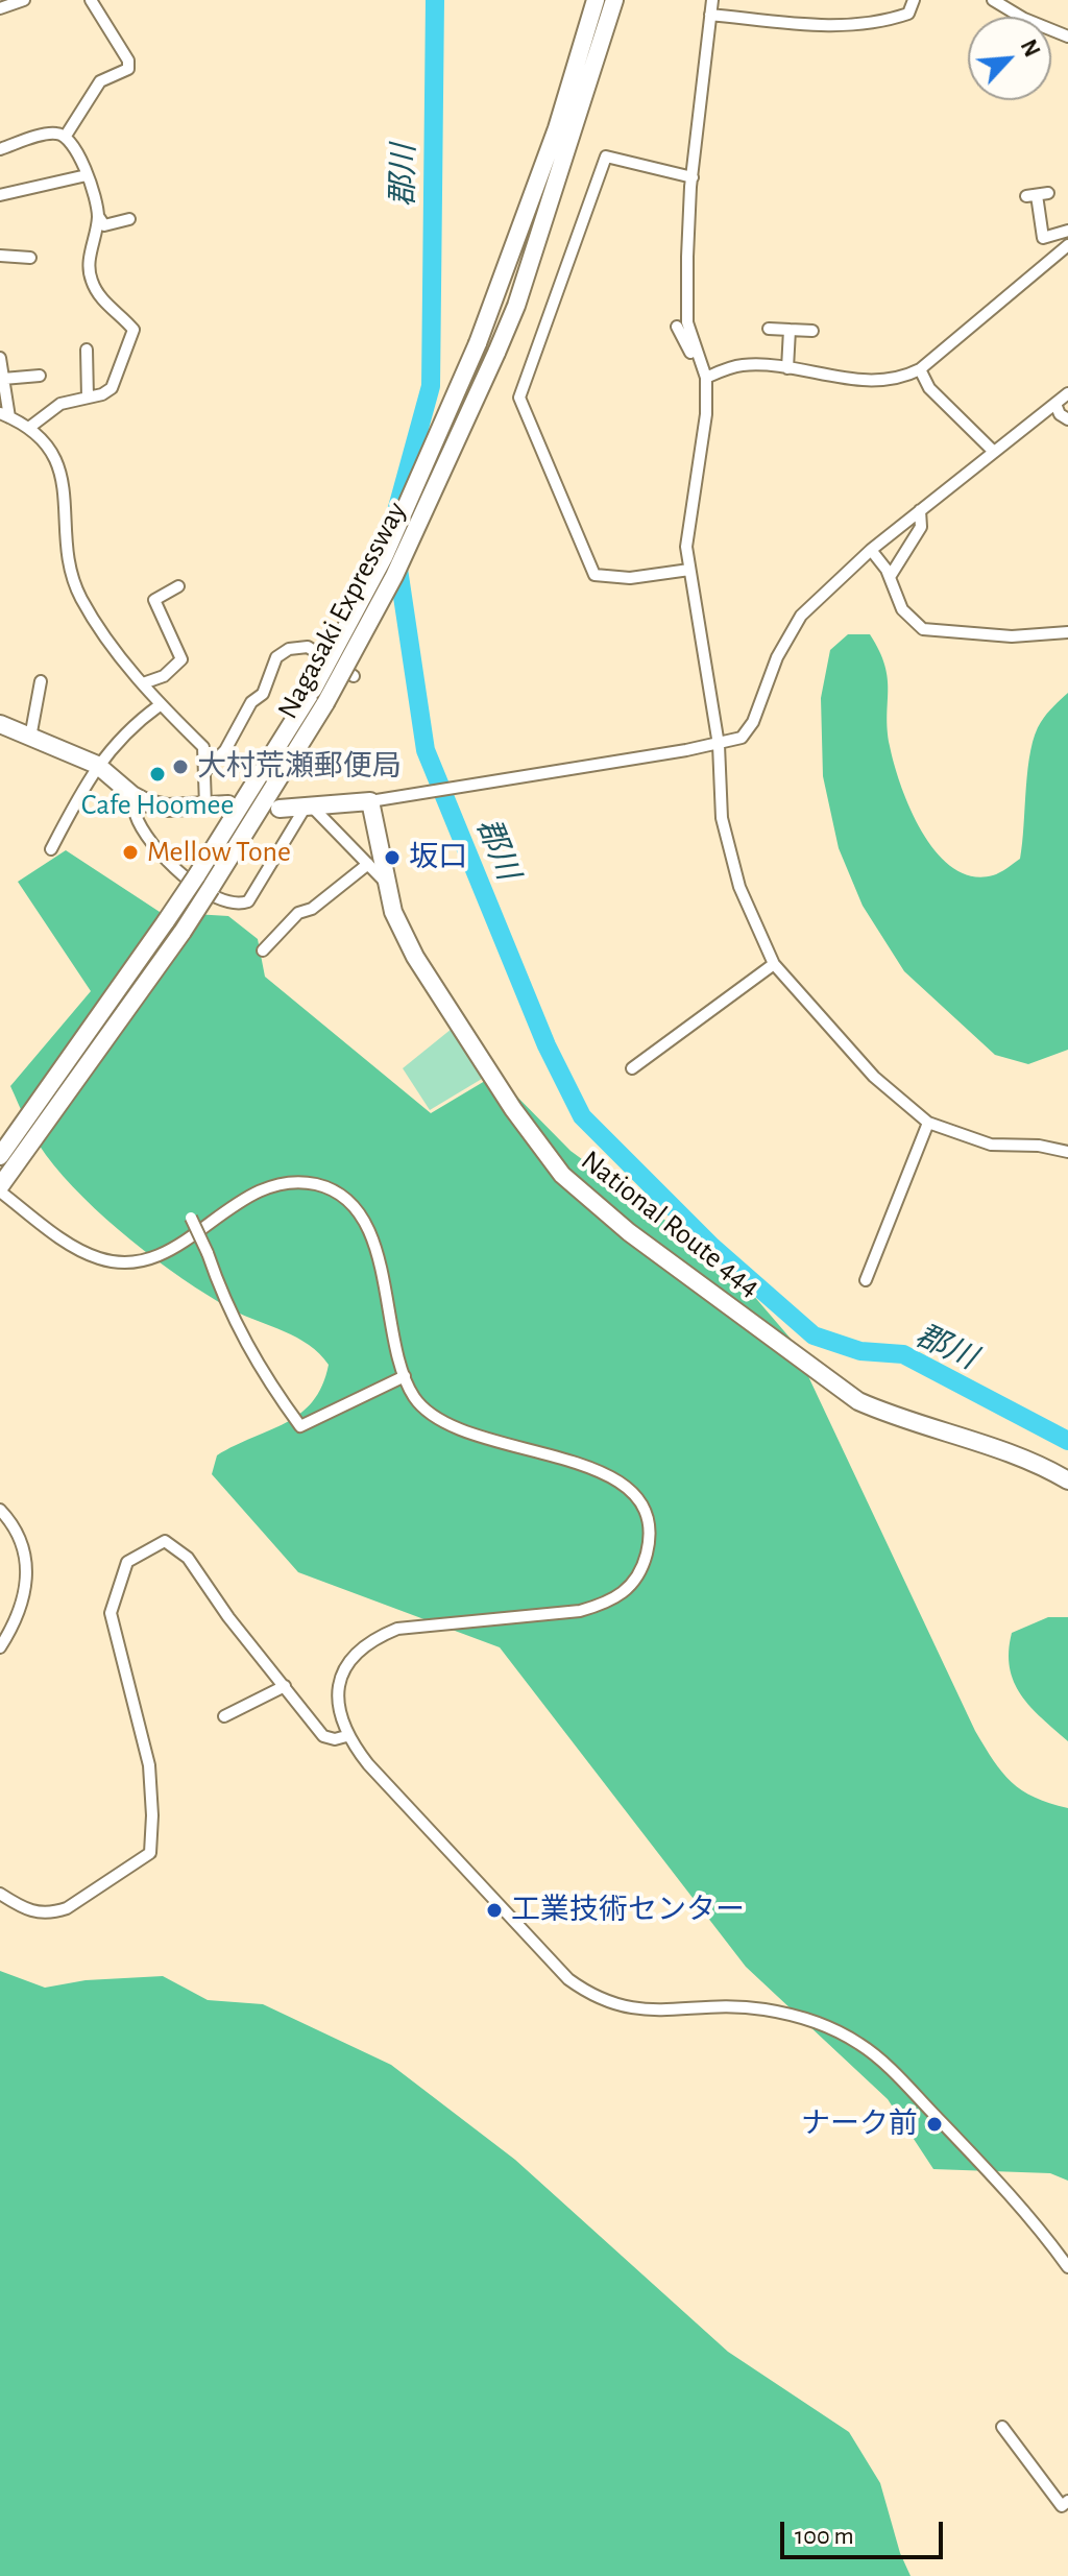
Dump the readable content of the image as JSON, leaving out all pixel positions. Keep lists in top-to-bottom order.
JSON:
{
  "streets": {
    "highway": ["Nagasaki Expressway", "National Route 444"]
  },
  "water": ["郡川"],
  "places": [
    "大村荒瀬郵便局",
    "Cafe Hoomee",
    "Mellow Tone",
    "坂口",
    "工業技術センター",
    "ナーク前"
  ],
  "scale_bar": "100 m",
  "north": "top right"
}
